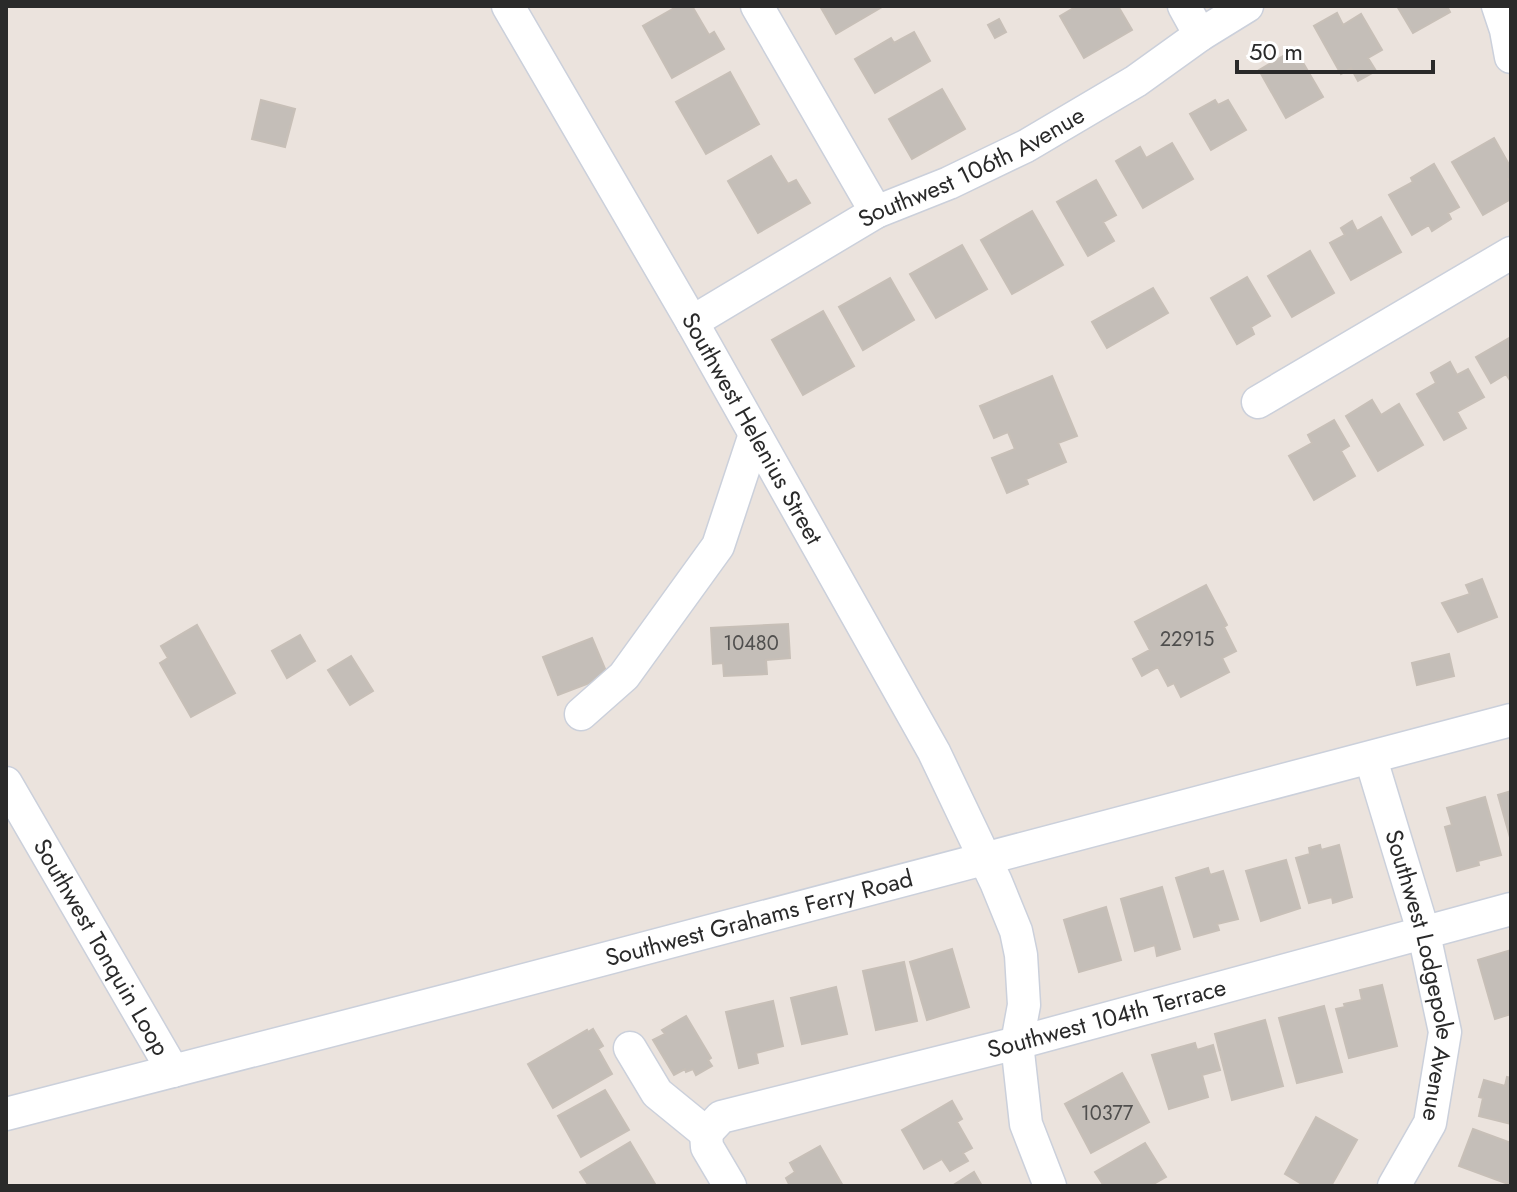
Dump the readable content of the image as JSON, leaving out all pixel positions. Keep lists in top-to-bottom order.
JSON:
{
  "streets": {
    "street": [
      "Southwest 106th Avenue",
      "Southwest Helenius Street",
      "Southwest Grahams Ferry Road",
      "Southwest Tonquin Loop",
      "Southwest Lodgepole Avenue",
      "Southwest 104th Terrace"
    ]
  },
  "crossings": [
    ["Southwest 106th Avenue", "Southwest Helenius Street"],
    ["Southwest Helenius Street", "Southwest Grahams Ferry Road"],
    ["Southwest Helenius Street", "Southwest 104th Terrace"],
    ["Southwest Grahams Ferry Road", "Southwest Tonquin Loop"],
    ["Southwest Grahams Ferry Road", "Southwest Lodgepole Avenue"],
    ["Southwest Lodgepole Avenue", "Southwest 104th Terrace"]
  ],
  "house_numbers": ["22915", "10480", "10377"],
  "scale_bar": "50 m"
}
